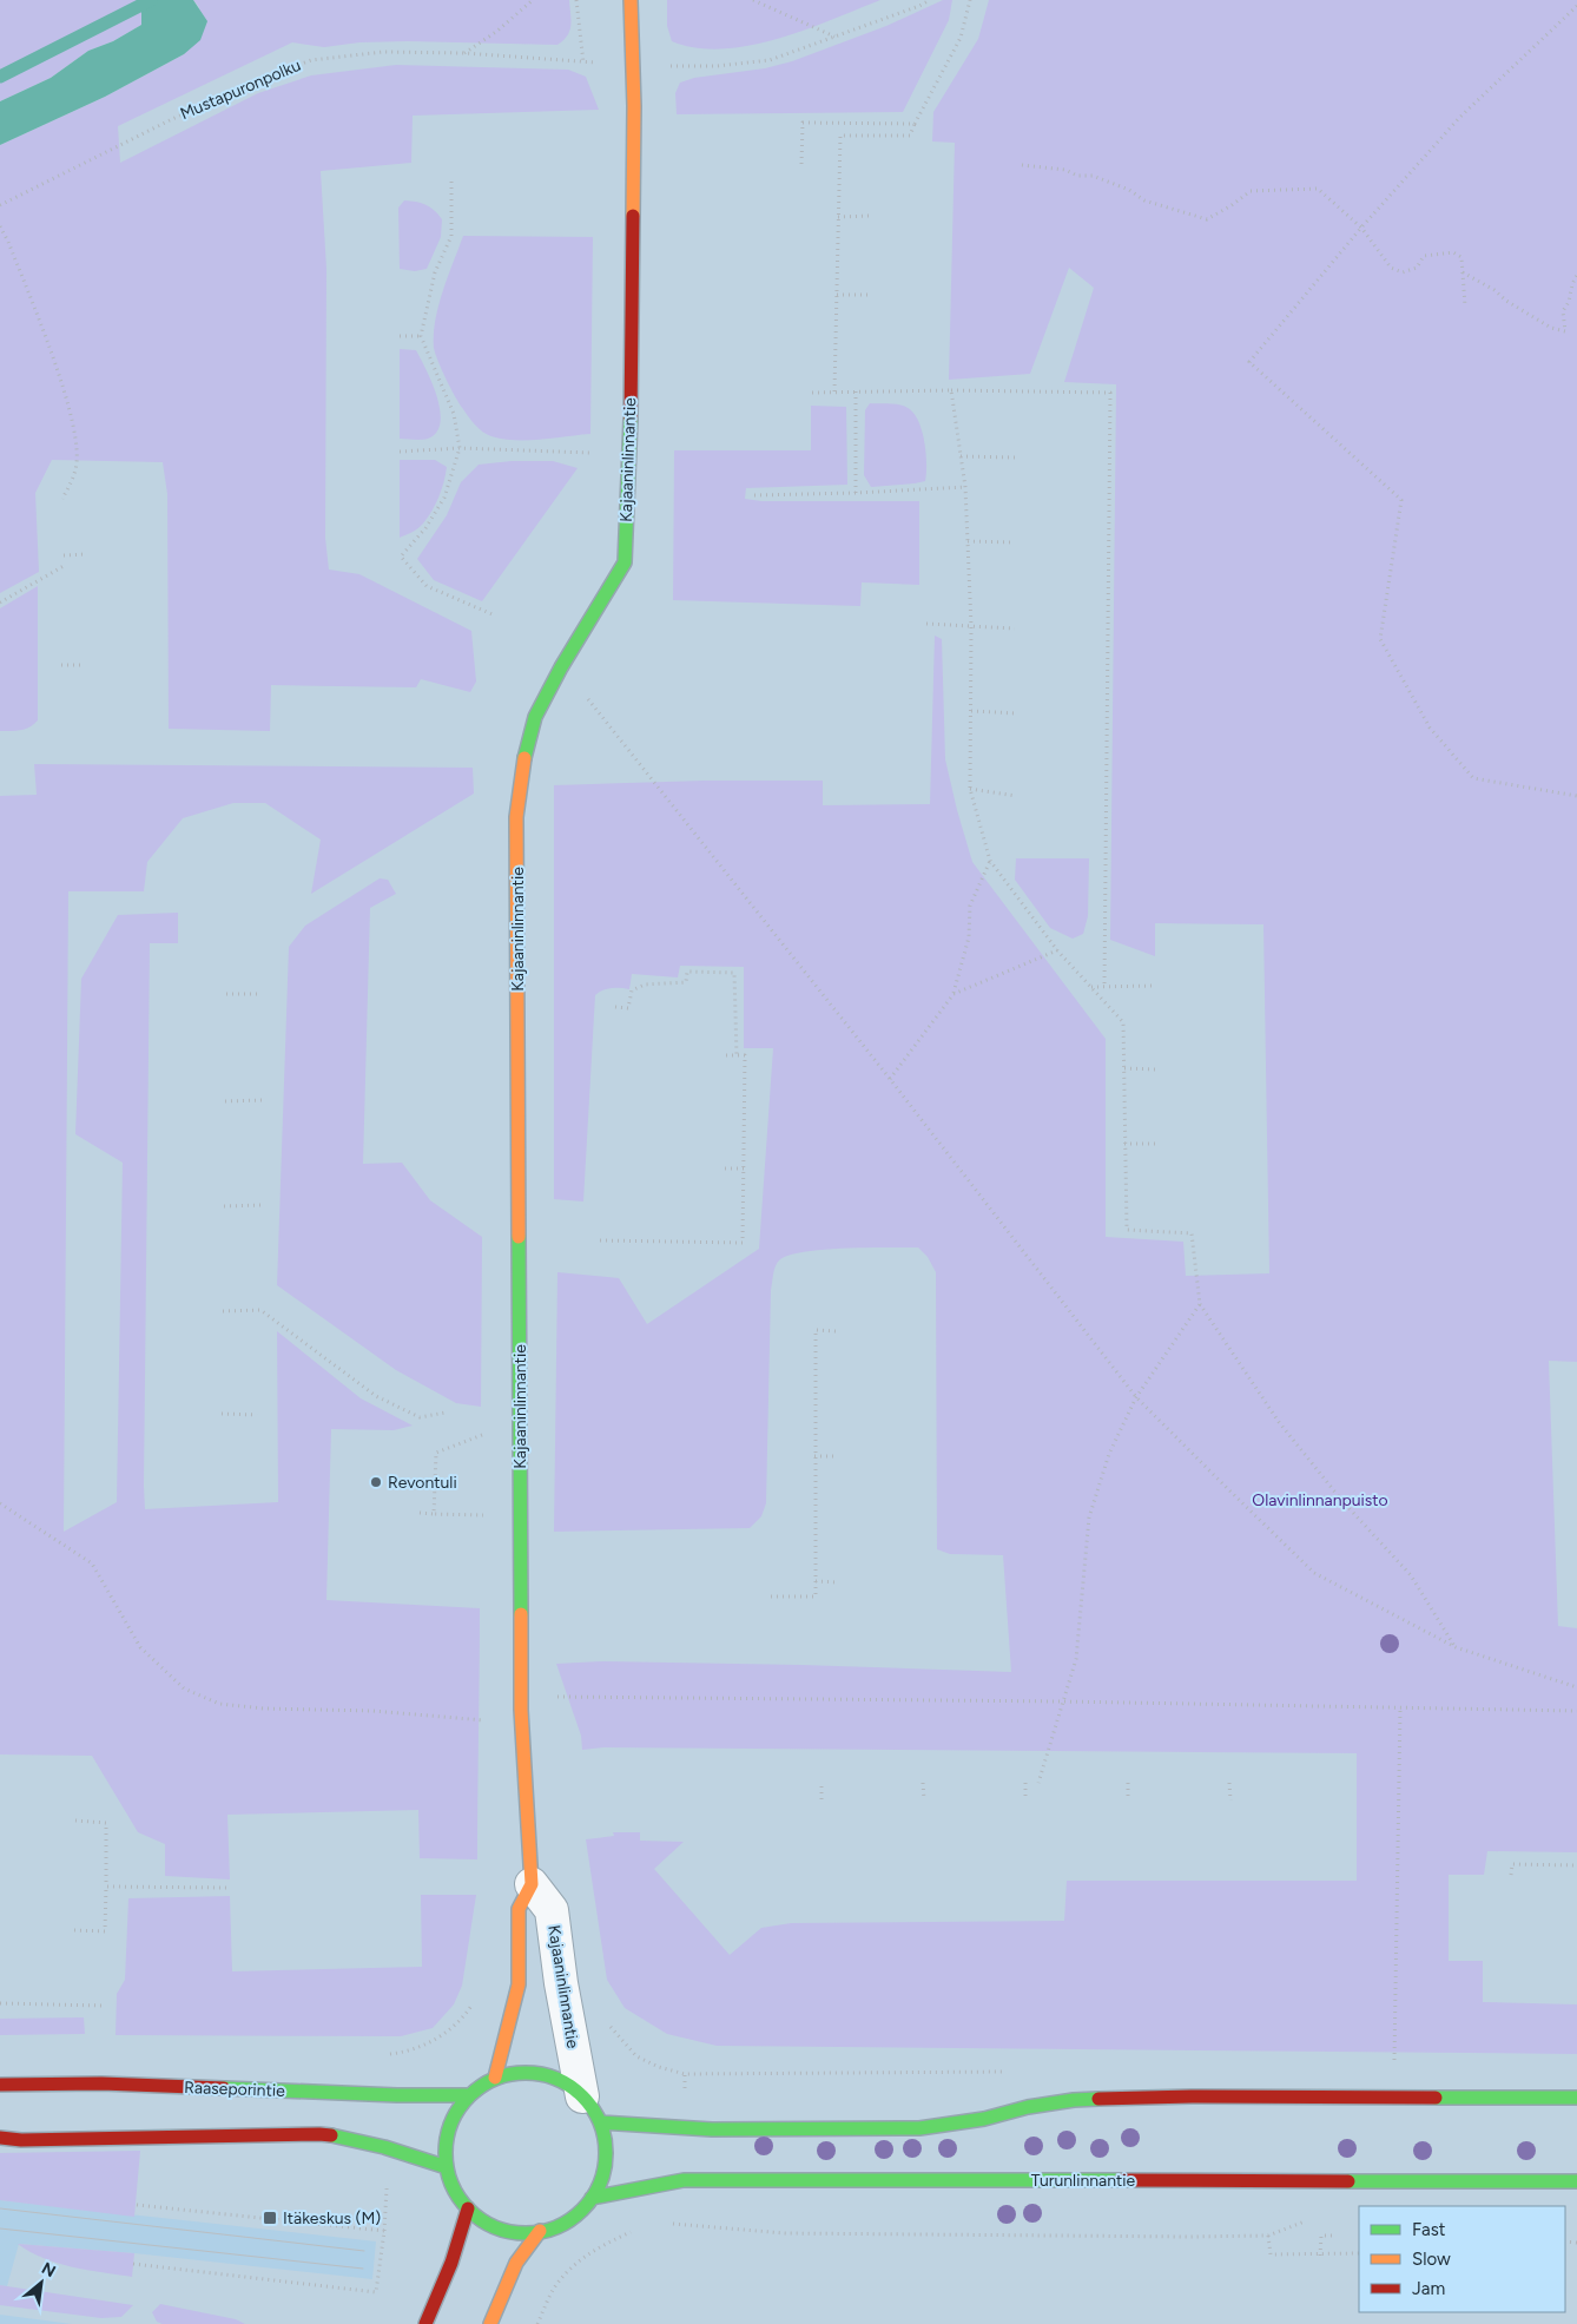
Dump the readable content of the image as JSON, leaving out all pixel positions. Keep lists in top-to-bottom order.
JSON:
{
  "streets": {
    "main road": ["Kajaaninlinnantie", "Raaseporintie", "Turunlinnantie"],
    "path": ["Mustapuronpolku"]
  },
  "crossings": [
    ["Kajaaninlinnantie", "Raaseporintie"],
    ["Kajaaninlinnantie", "Turunlinnantie"],
    ["Raaseporintie", "Turunlinnantie"]
  ],
  "parks": ["Olavinlinnanpuisto"],
  "places": {
    "other": ["Revontuli"],
    "transit": ["Itäkeskus (M)"]
  },
  "legend": ["Fast", "Slow", "Jam"],
  "north": "top right"
}
